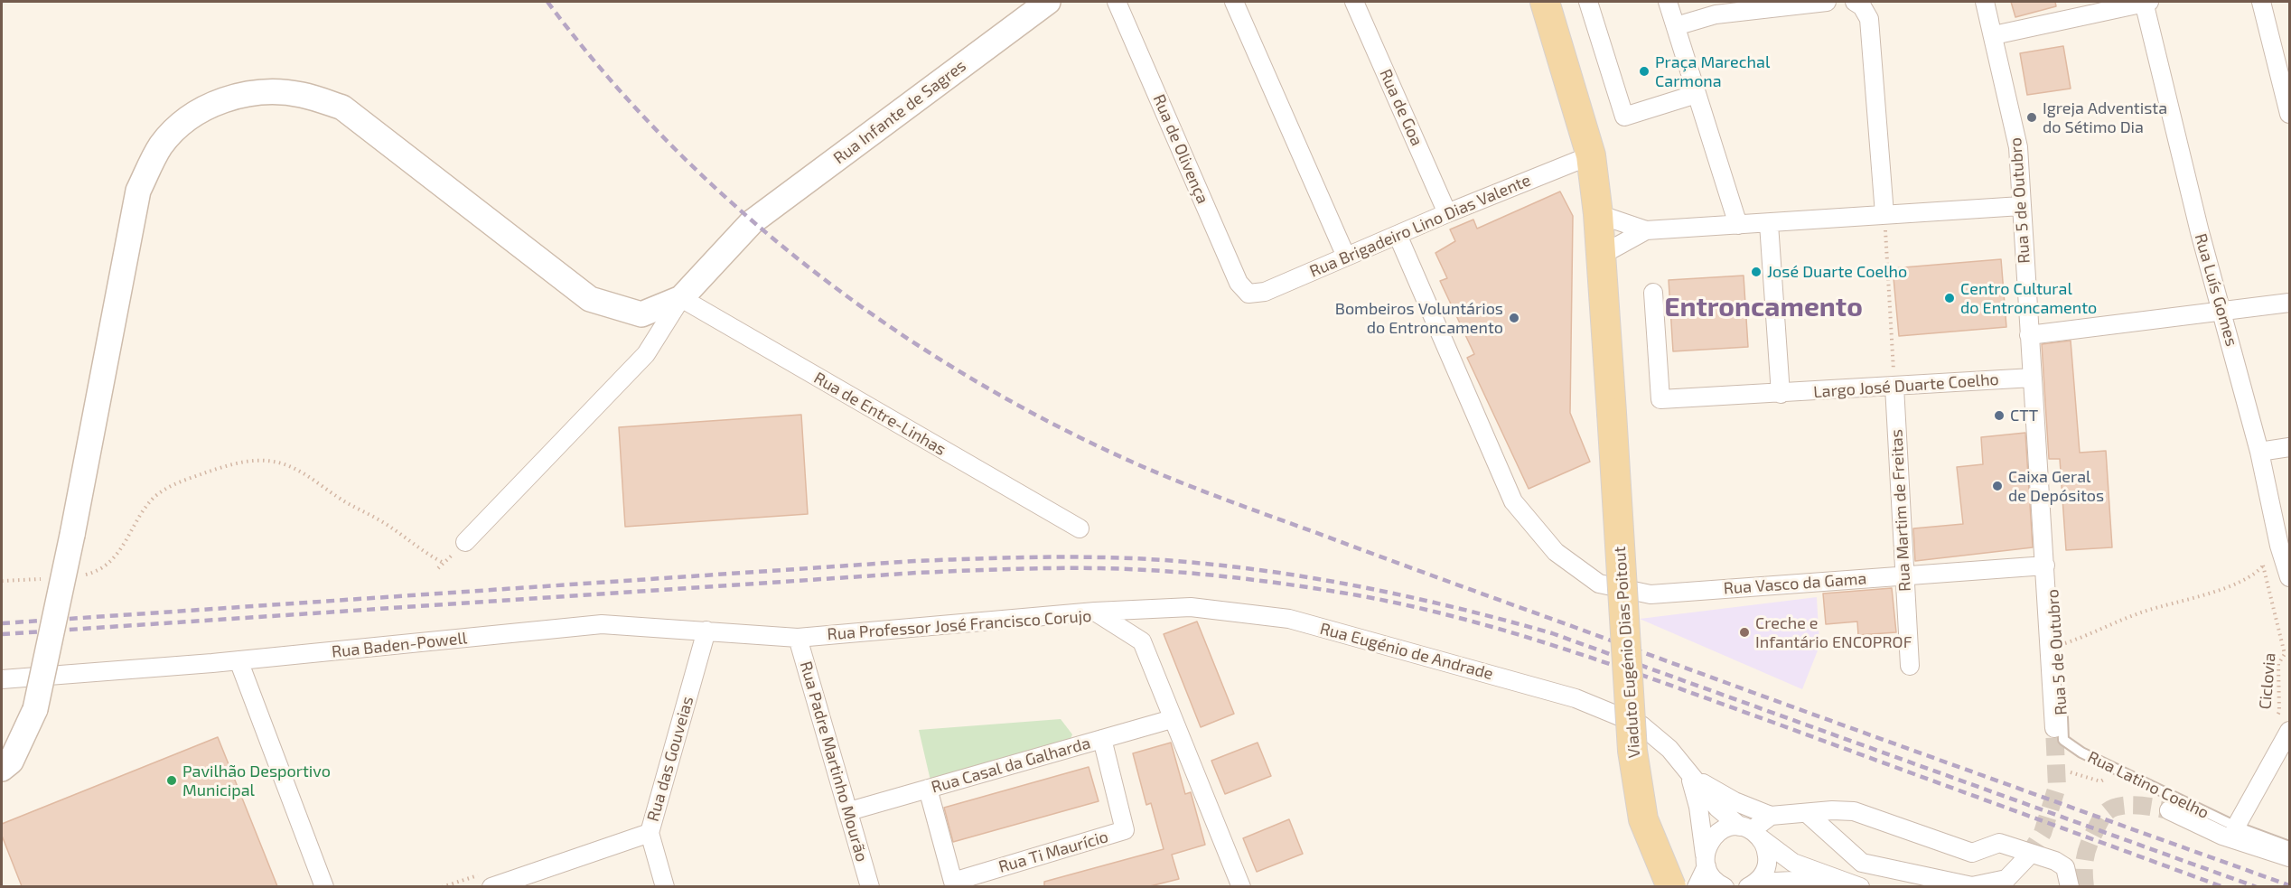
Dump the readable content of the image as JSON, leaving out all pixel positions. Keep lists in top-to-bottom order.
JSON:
{
  "streets": {
    "main road": ["Viaduto Eugénio Dias Poitout"],
    "street": [
      "Rua de Goa",
      "Rua Infante de Sagres",
      "Rua de Olivença",
      "Rua 5 de Outubro",
      "Rua Brigadeiro Lino Dias Valente",
      "Rua Luís Gomes",
      "Largo José Duarte Coelho",
      "Rua de Entre-Linhas",
      "Rua Martim de Freitas",
      "Rua Vasco da Gama",
      "Rua Professor José Francisco Corujo",
      "Rua Baden-Powell",
      "Rua Eugénio de Andrade",
      "Rua das Gouveias",
      "Rua Padre Martinho Mourão",
      "Rua Casal da Galharda",
      "Rua Latino Coelho",
      "Rua Ti Maurício"
    ],
    "path": ["Ciclovia"]
  },
  "crossings": [
    ["Rua de Goa", "Rua Brigadeiro Lino Dias Valente"],
    ["Rua Infante de Sagres", "Rua de Entre-Linhas"],
    ["Rua de Olivença", "Rua Brigadeiro Lino Dias Valente"],
    ["Rua 5 de Outubro", "Largo José Duarte Coelho"],
    ["Rua 5 de Outubro", "Rua Vasco da Gama"],
    ["Rua 5 de Outubro", "Rua Latino Coelho"],
    ["Rua Brigadeiro Lino Dias Valente", "Rua Vasco da Gama"],
    ["Rua Brigadeiro Lino Dias Valente", "Viaduto Eugénio Dias Poitout"],
    ["Largo José Duarte Coelho", "Rua Martim de Freitas"],
    ["Rua Martim de Freitas", "Rua Vasco da Gama"],
    ["Rua Professor José Francisco Corujo", "Rua Baden-Powell"],
    ["Rua Professor José Francisco Corujo", "Rua Eugénio de Andrade"],
    ["Rua Professor José Francisco Corujo", "Rua Padre Martinho Mourão"],
    ["Rua Professor José Francisco Corujo", "Rua Casal da Galharda"],
    ["Rua Baden-Powell", "Rua das Gouveias"],
    ["Rua Baden-Powell", "Rua Padre Martinho Mourão"],
    ["Rua Padre Martinho Mourão", "Rua Casal da Galharda"],
    ["Rua Casal da Galharda", "Rua Ti Maurício"]
  ],
  "districts": ["Entroncamento"],
  "places": [
    "Praça Marechal Carmona",
    "Igreja Adventista do Sétimo Dia",
    "José Duarte Coelho",
    "Centro Cultural do Entroncamento",
    "Bombeiros Voluntários do Entroncamento",
    "CTT",
    "Caixa Geral de Depósitos",
    "Creche e Infantário ENCOPROF",
    "Pavilhão Desportivo Municipal"
  ]
}
